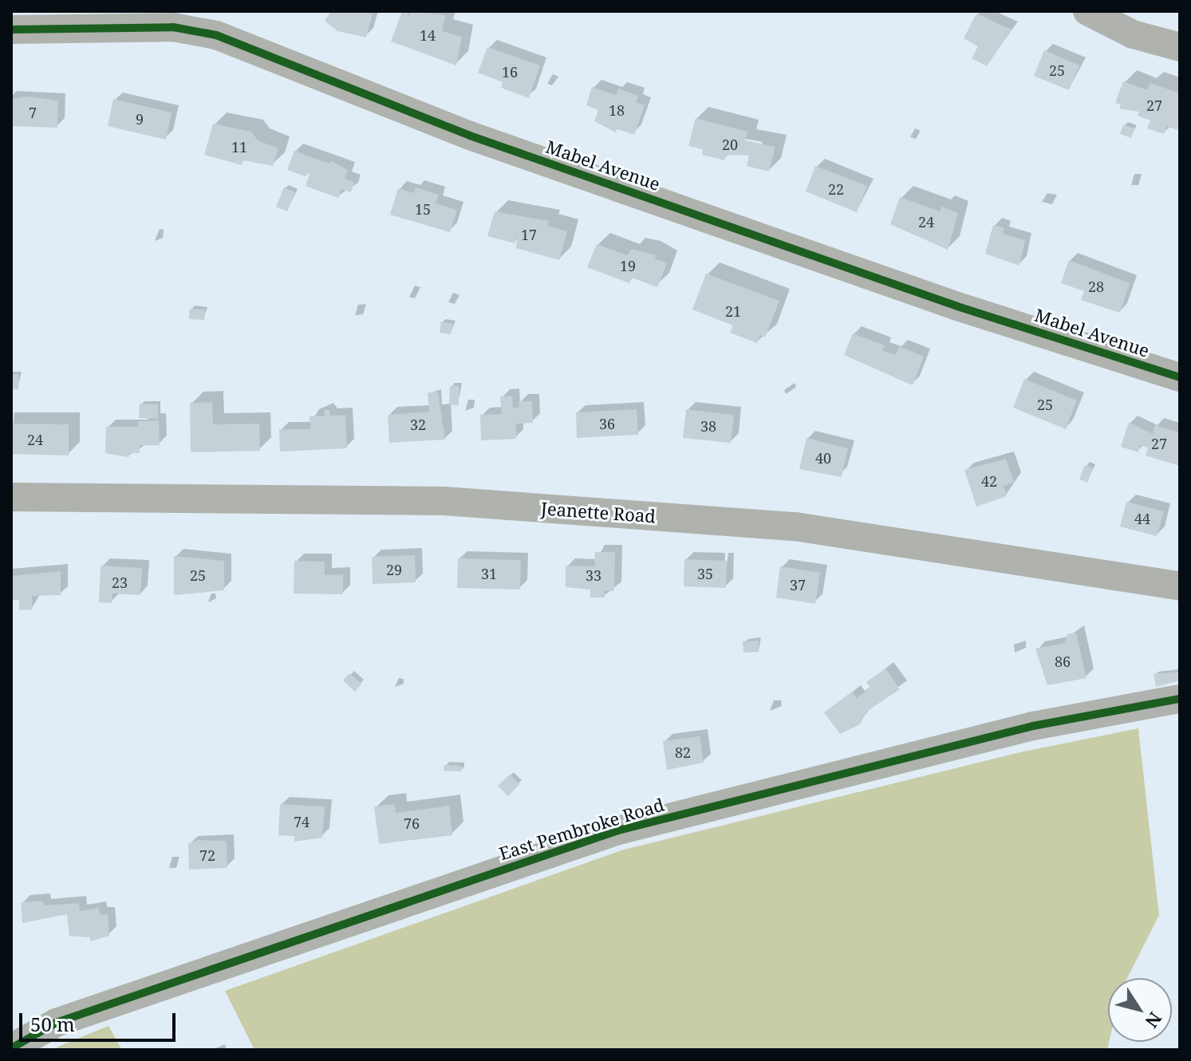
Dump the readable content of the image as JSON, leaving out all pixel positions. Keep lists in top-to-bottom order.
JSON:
{
  "streets": {
    "street": ["Mabel Avenue", "Jeanette Road", "East Pembroke Road"]
  },
  "house_numbers": [
    "14",
    "25",
    "16",
    "27",
    "18",
    "7",
    "9",
    "20",
    "11",
    "22",
    "15",
    "24",
    "17",
    "19",
    "28",
    "21",
    "25",
    "36",
    "32",
    "38",
    "24",
    "27",
    "40",
    "42",
    "44",
    "29",
    "31",
    "35",
    "25",
    "33",
    "23",
    "37",
    "86",
    "82",
    "74",
    "76",
    "72"
  ],
  "scale_bar": "50 m",
  "north": "bottom right"
}
